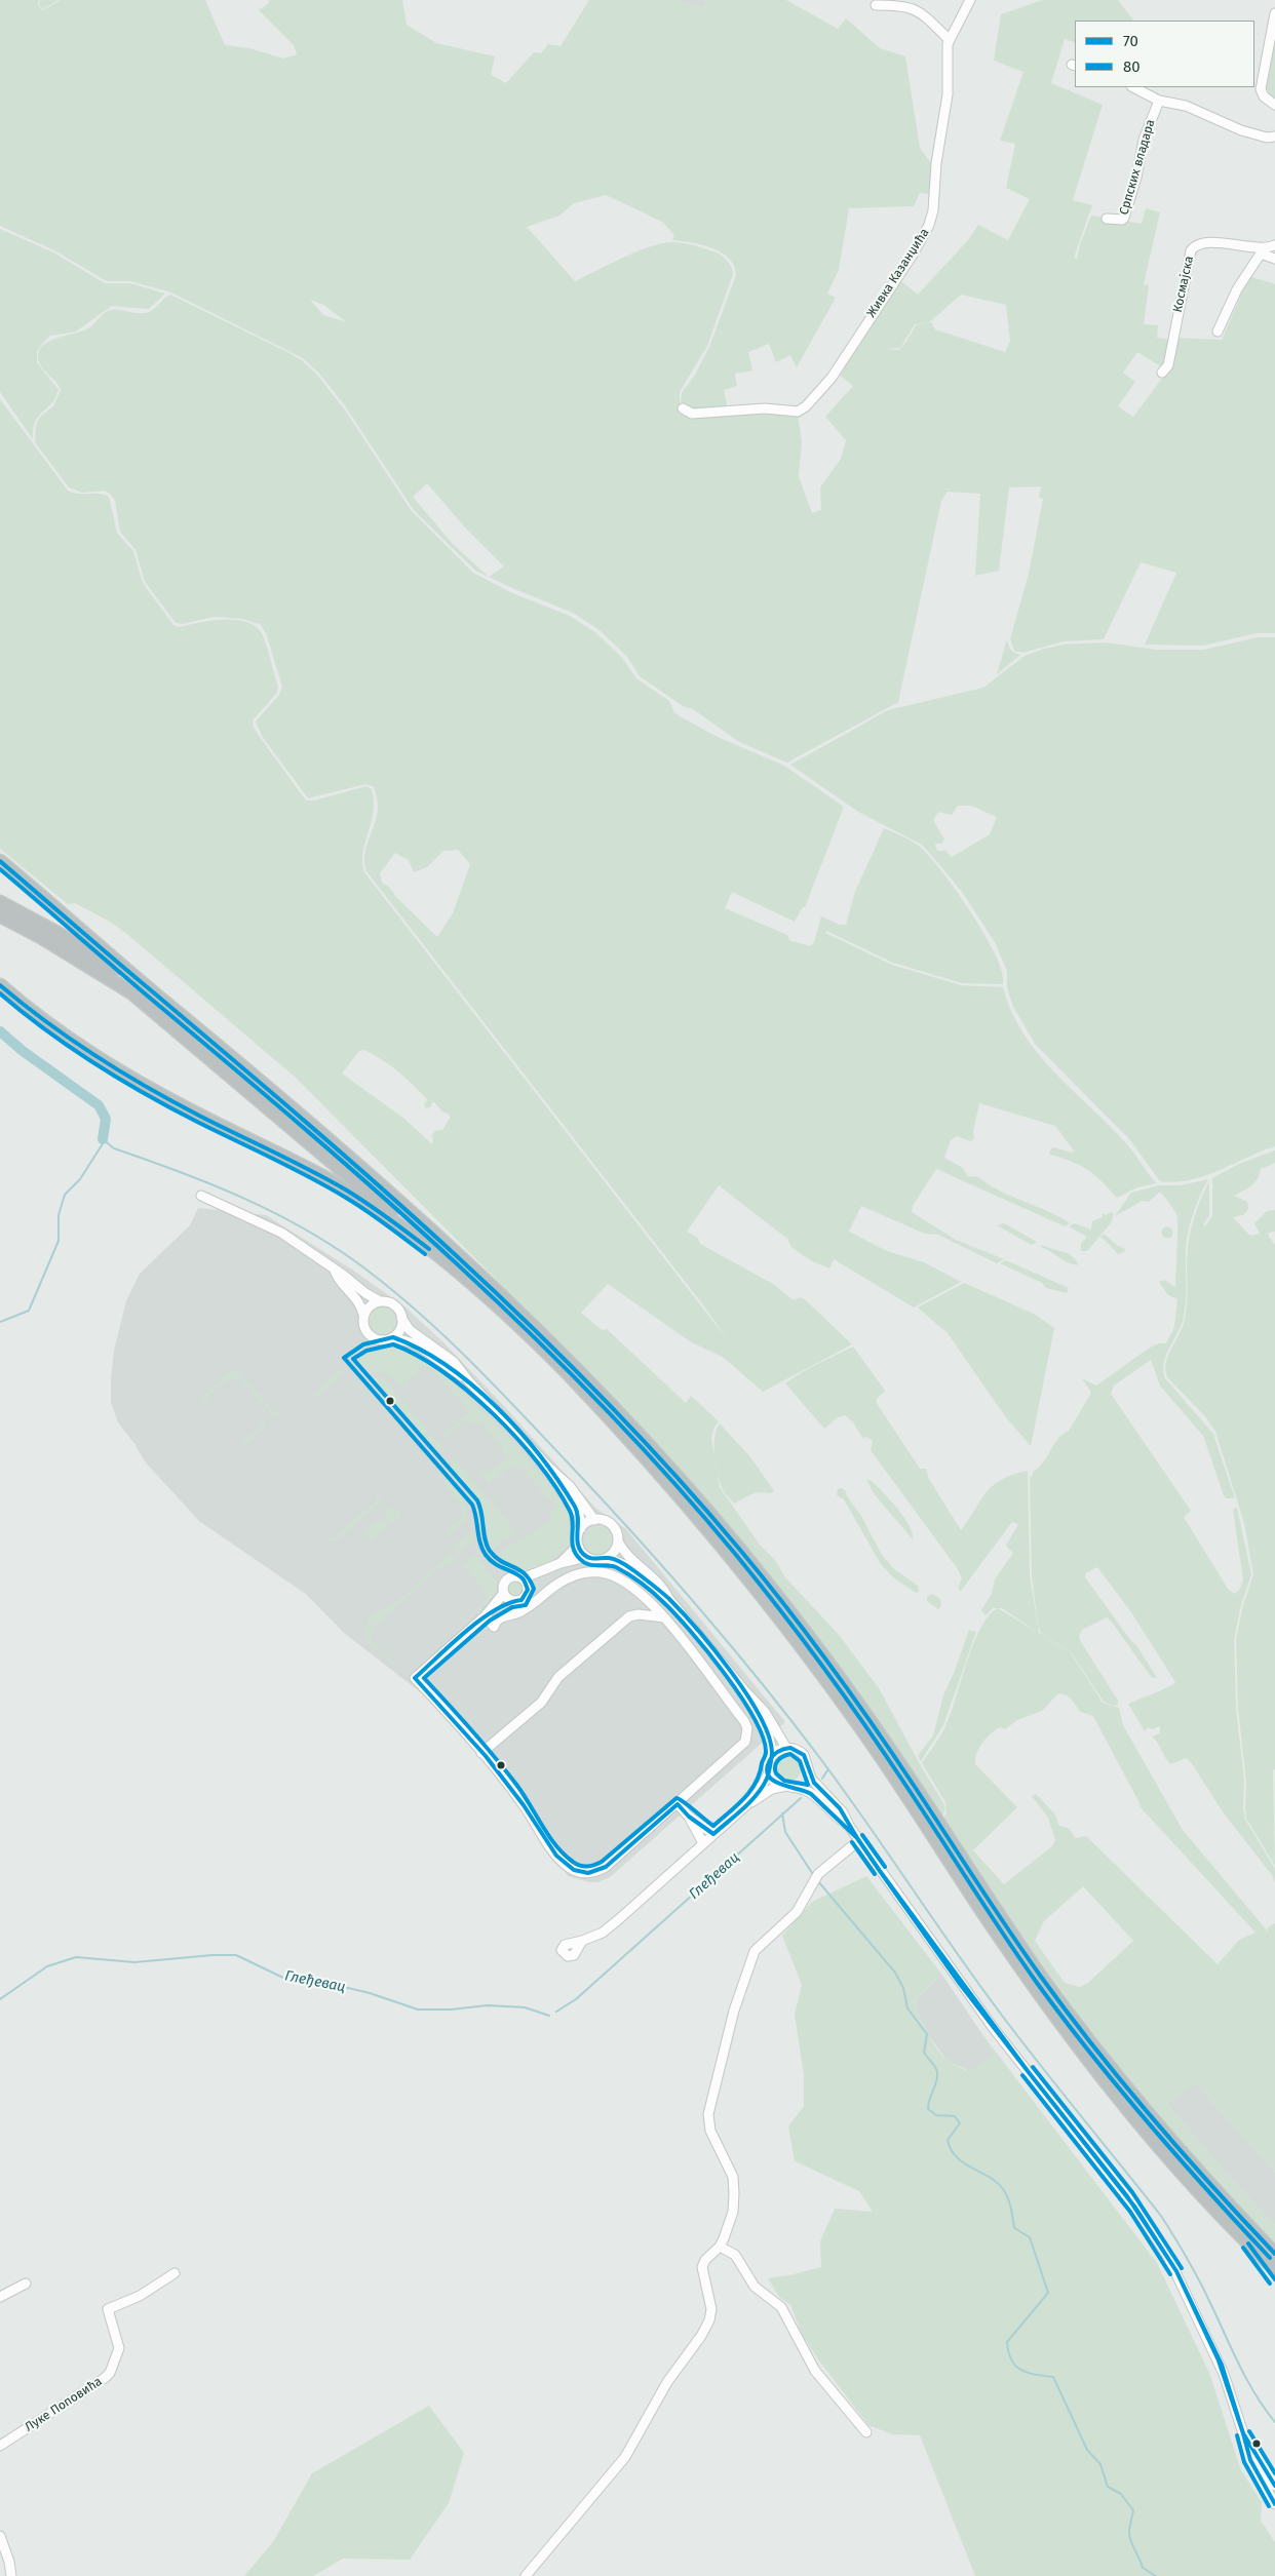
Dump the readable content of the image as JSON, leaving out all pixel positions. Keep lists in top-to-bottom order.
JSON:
{
  "streets": {
    "street": [
      "Српских владара",
      "Живка Казанџића",
      "Космајска",
      "Луке Поповића"
    ]
  },
  "water": ["Глеђевац"],
  "lines": ["transit line 70", "transit line 80"],
  "legend": ["70", "80"]
}
